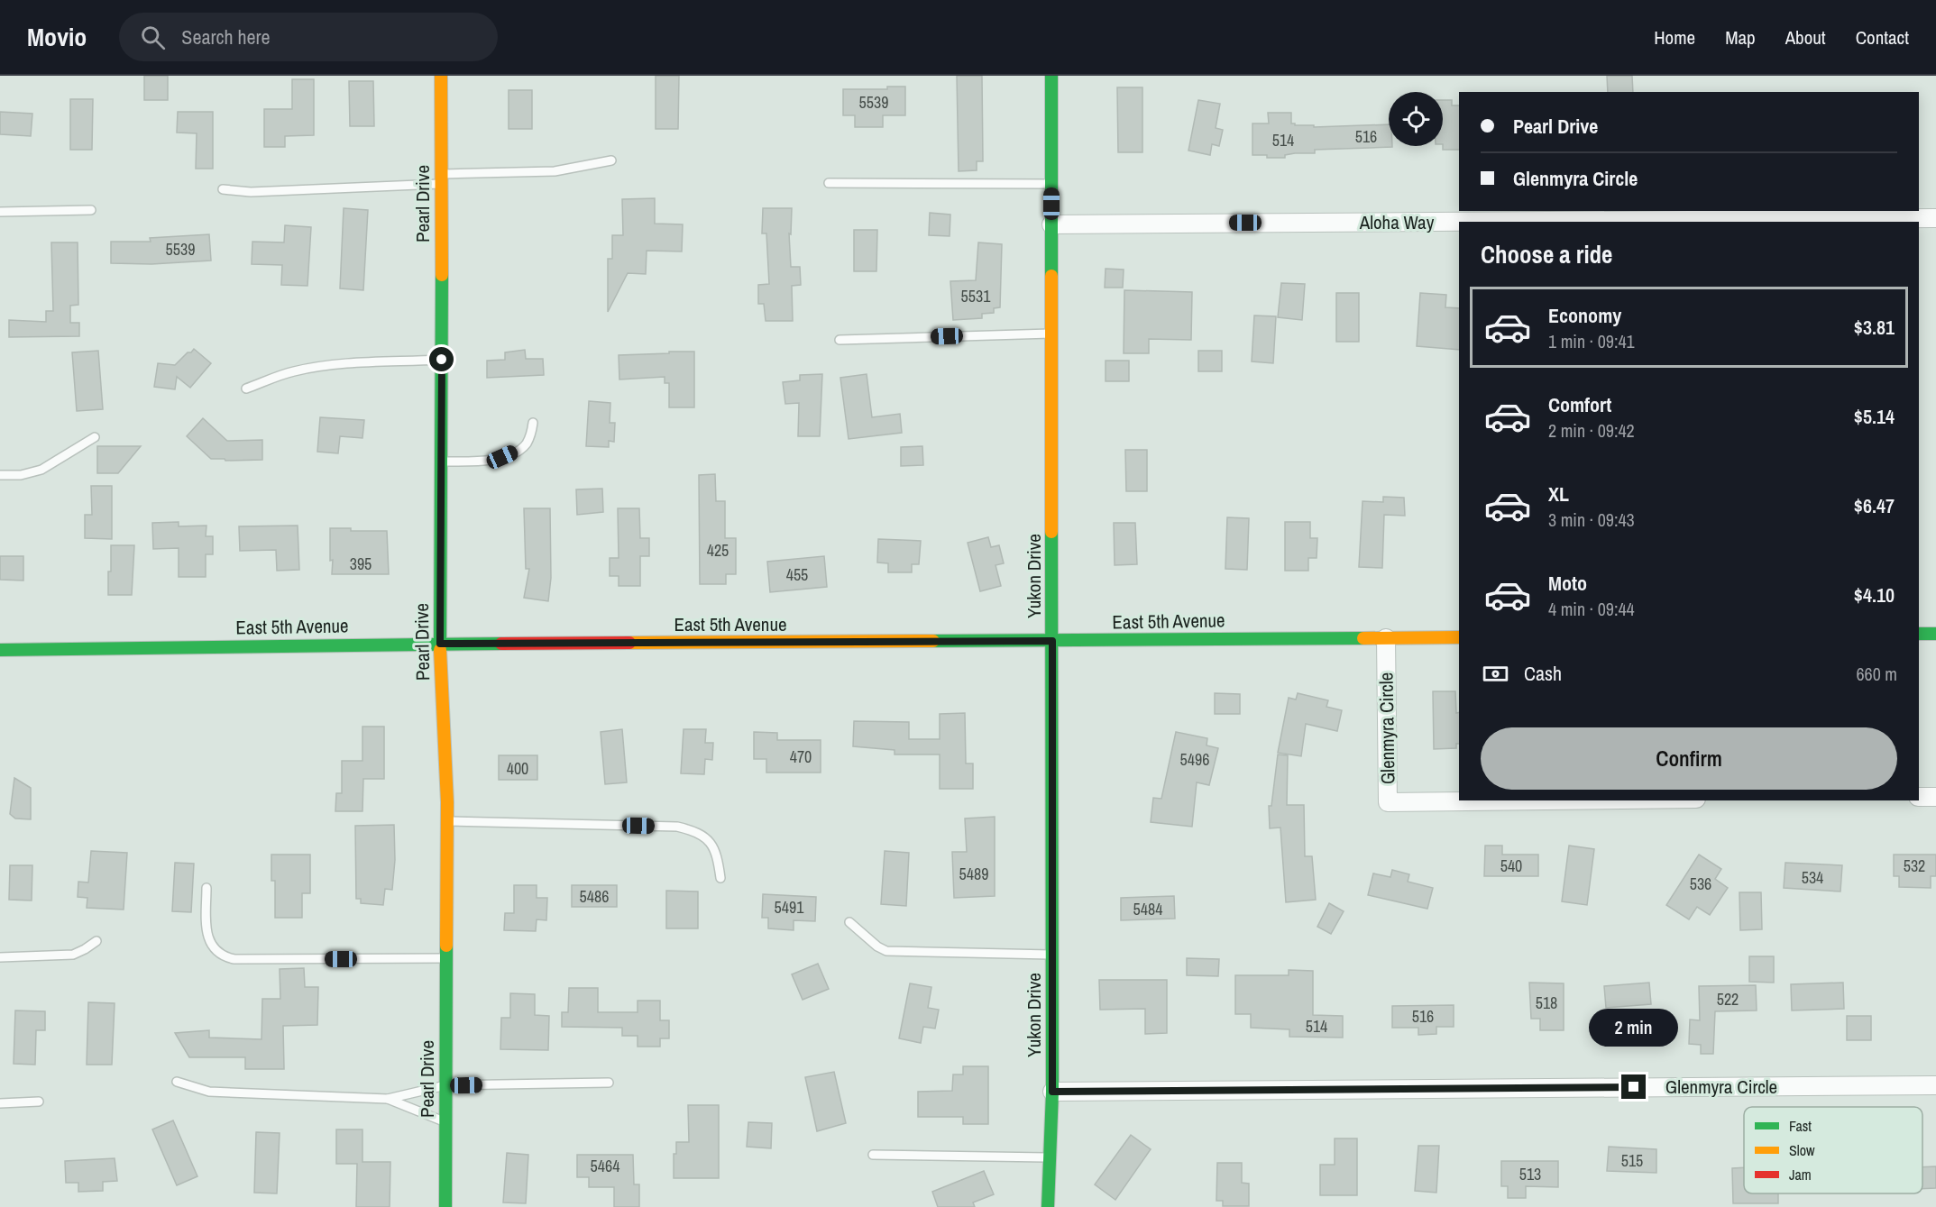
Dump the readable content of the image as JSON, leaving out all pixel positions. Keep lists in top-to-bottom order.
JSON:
{
  "streets": {
    "street": [
      "Pearl Drive",
      "Aloha Way",
      "Yukon Drive",
      "East 5th Avenue",
      "Glenmyra Circle"
    ]
  },
  "crossings": [
    ["Pearl Drive", "East 5th Avenue"],
    ["Aloha Way", "Yukon Drive"],
    ["Yukon Drive", "East 5th Avenue"],
    ["Yukon Drive", "Glenmyra Circle"],
    ["East 5th Avenue", "Glenmyra Circle"]
  ],
  "house_numbers": [
    "5539",
    "516",
    "514",
    "5539",
    "5531",
    "425",
    "395",
    "455",
    "470",
    "5496",
    "400",
    "540",
    "532",
    "5489",
    "534",
    "536",
    "5486",
    "5491",
    "5484",
    "522",
    "518",
    "516",
    "514",
    "515",
    "5464",
    "513"
  ],
  "legend": ["Fast", "Slow", "Jam"],
  "page": {
    "header": "Movio",
    "search": "Search here",
    "nav": [
      "Home",
      "Map",
      "About",
      "Contact"
    ],
    "banner": ["Pearl Drive", "Glenmyra Circle"],
    "heading": "Choose a ride",
    "list": [
      {
        "name": "Economy",
        "note": "1 min · 09:41",
        "value": "$3.81"
      },
      {
        "name": "Comfort",
        "note": "2 min · 09:42",
        "value": "$5.14"
      },
      {
        "name": "XL",
        "note": "3 min · 09:43",
        "value": "$6.47"
      },
      {
        "name": "Moto",
        "note": "4 min · 09:44",
        "value": "$4.10"
      }
    ],
    "pay": ["Cash", "660 m"],
    "buttons": "Confirm",
    "bubble": "2 min"
  }
}
